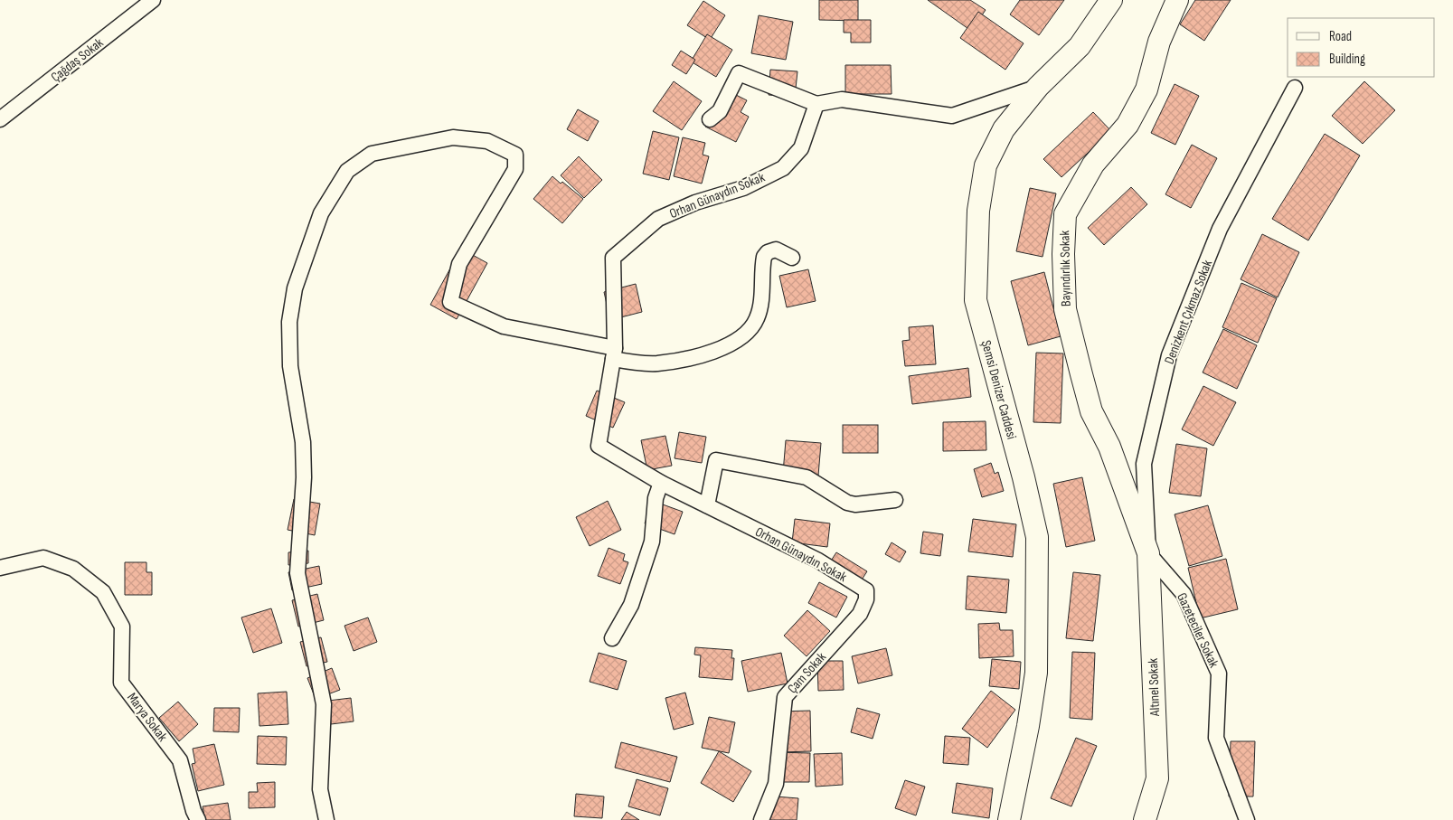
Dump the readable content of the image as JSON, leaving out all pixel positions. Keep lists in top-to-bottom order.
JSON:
{
  "streets": {
    "main road": ["Bayındırlık Sokak", "Şemsi Denizer Caddesi", "Altınel Sokak"],
    "street": [
      "Çağdaş Sokak",
      "Orhan Günaydın Sokak",
      "Denizkent Çıkmaz Sokak",
      "Gazeteciler Sokak",
      "Çam Sokak",
      "Marya Sokak"
    ]
  },
  "crossings": [
    ["Orhan Günaydın Sokak", "Çam Sokak"],
    ["Bayındırlık Sokak", "Denizkent Çıkmaz Sokak"],
    ["Bayındırlık Sokak", "Gazeteciler Sokak"],
    ["Bayındırlık Sokak", "Altınel Sokak"],
    ["Denizkent Çıkmaz Sokak", "Gazeteciler Sokak"],
    ["Denizkent Çıkmaz Sokak", "Altınel Sokak"],
    ["Gazeteciler Sokak", "Altınel Sokak"]
  ],
  "legend": ["Road", "Building"]
}
